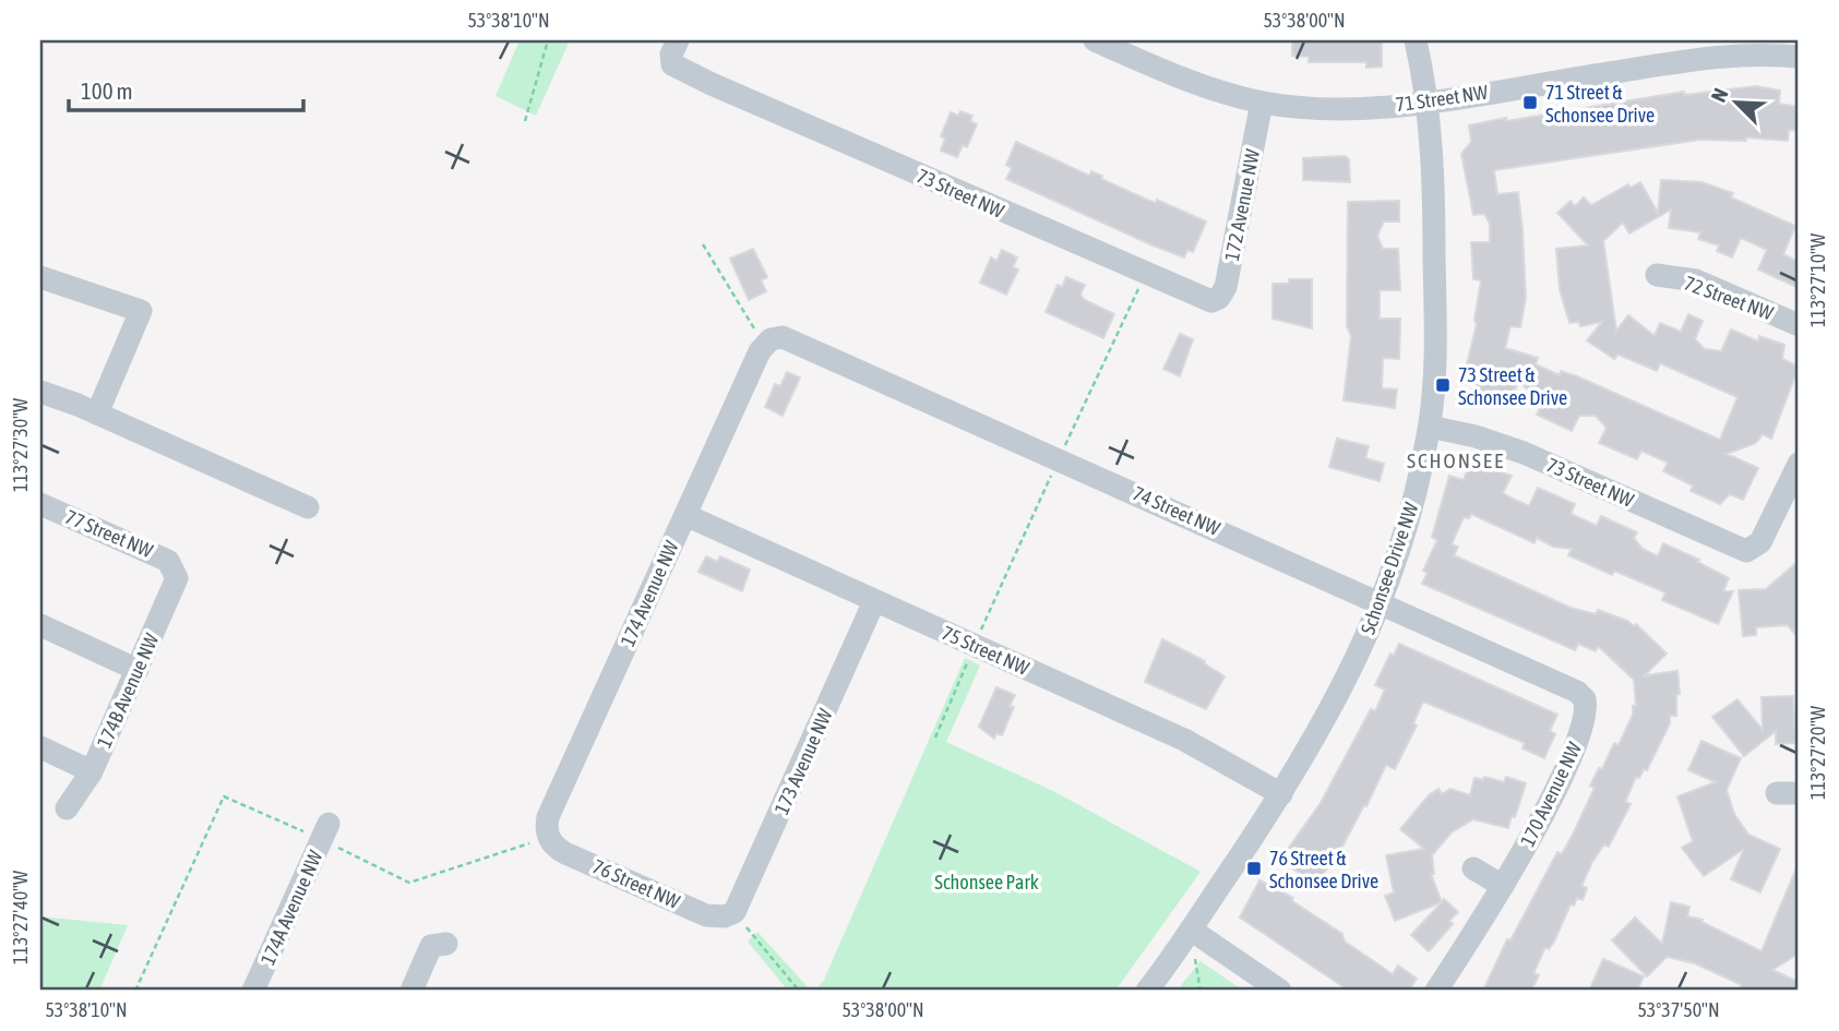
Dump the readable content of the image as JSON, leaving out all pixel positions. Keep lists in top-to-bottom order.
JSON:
{
  "streets": {
    "street": [
      "71 Street NW",
      "73 Street NW",
      "172 Avenue NW",
      "72 Street NW",
      "74 Street NW",
      "77 Street NW",
      "Schonsee Drive NW",
      "174 Avenue NW",
      "75 Street NW",
      "174B Avenue NW",
      "173 Avenue NW",
      "170 Avenue NW",
      "76 Street NW",
      "174A Avenue NW"
    ]
  },
  "crossings": [
    ["71 Street NW", "172 Avenue NW"],
    ["71 Street NW", "Schonsee Drive NW"],
    ["73 Street NW", "172 Avenue NW"],
    ["73 Street NW", "Schonsee Drive NW"],
    ["74 Street NW", "Schonsee Drive NW"],
    ["74 Street NW", "174 Avenue NW"],
    ["74 Street NW", "170 Avenue NW"],
    ["77 Street NW", "174B Avenue NW"],
    ["Schonsee Drive NW", "75 Street NW"],
    ["174 Avenue NW", "75 Street NW"],
    ["174 Avenue NW", "76 Street NW"],
    ["75 Street NW", "173 Avenue NW"],
    ["173 Avenue NW", "76 Street NW"]
  ],
  "districts": ["SCHONSEE"],
  "parks": ["Schonsee Park"],
  "places": {
    "transit": ["71 Street & Schonsee Drive", "73 Street & Schonsee Drive", "76 Street & Schonsee Drive"]
  },
  "scale_bar": "100 m",
  "north": "top left",
  "coordinates": [
    "53°38'10\"N",
    "53°38'00\"N",
    "113°27'10\"W",
    "113°27'30\"W",
    "113°27'20\"W",
    "113°27'40\"W",
    "53°37'50\"N"
  ]
}
